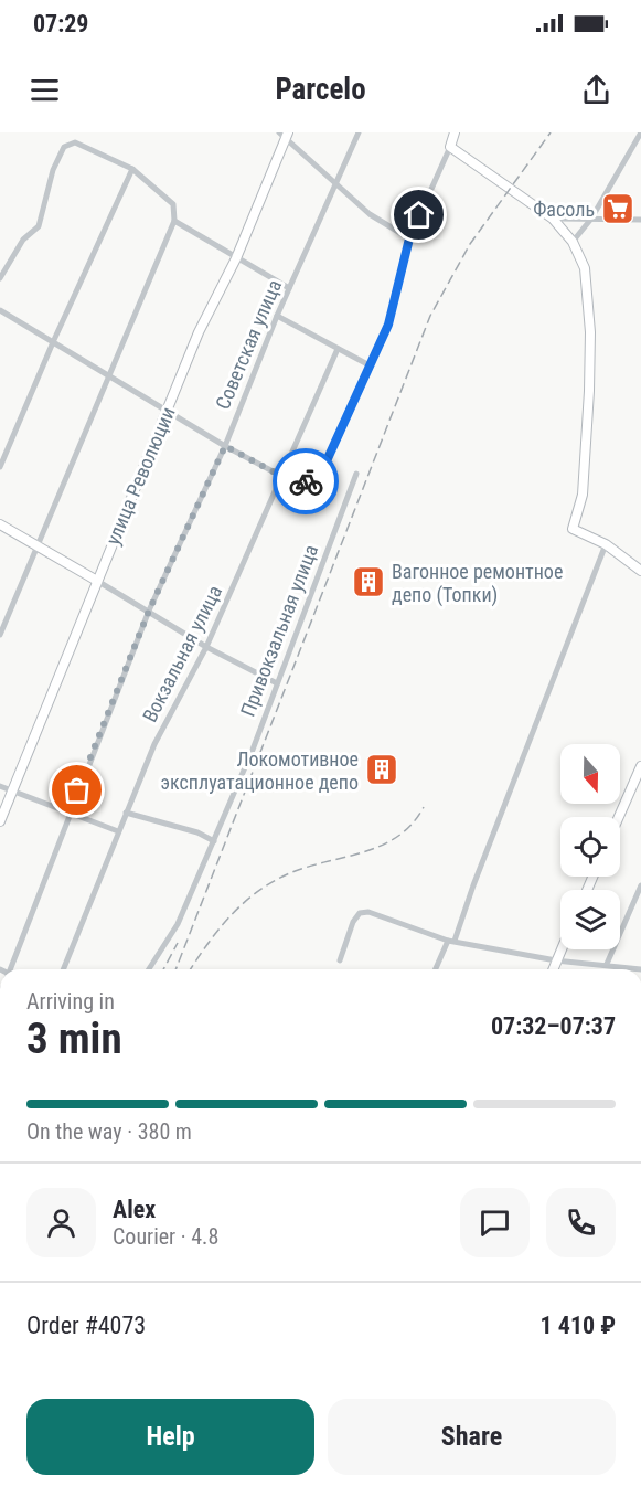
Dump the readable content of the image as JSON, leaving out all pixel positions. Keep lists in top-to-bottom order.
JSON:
{
  "streets": {
    "street": [
      "Советская улица",
      "улица Революции",
      "Привокзальная улица",
      "Вокзальная улица"
    ]
  },
  "places": {
    "supermarket": ["Фасоль"],
    "building": ["Вагонное ремонтное депо (Топки)", "Локомотивное эксплуатационное депо"]
  },
  "north": "bottom",
  "page": {
    "status": "07:29",
    "header": "Parcelo",
    "heading": ["3 min", "Arriving in", "07:32–07:37"],
    "panel": [
      "Alex",
      "Courier · 4.8",
      "Order #4073",
      "1 410 ₽"
    ],
    "bar": "On the way · 380 m",
    "buttons": ["Help", "Share"]
  }
}
